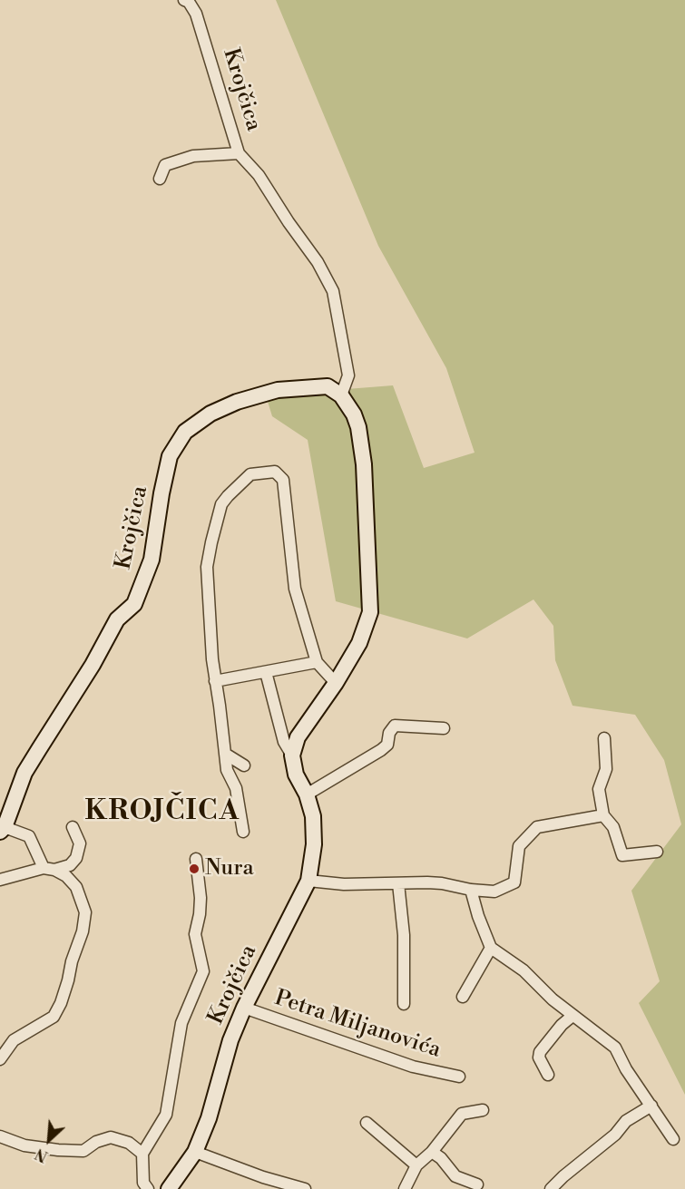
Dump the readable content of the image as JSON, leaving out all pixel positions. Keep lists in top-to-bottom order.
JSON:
{
  "streets": {
    "main road": ["Krojčica"],
    "street": ["Petra Miljanovića"]
  },
  "crossings": [
    ["Krojčica", "Petra Miljanovića"]
  ],
  "districts": ["KROJČICA"],
  "places": ["Nura"],
  "north": "bottom left"
}
